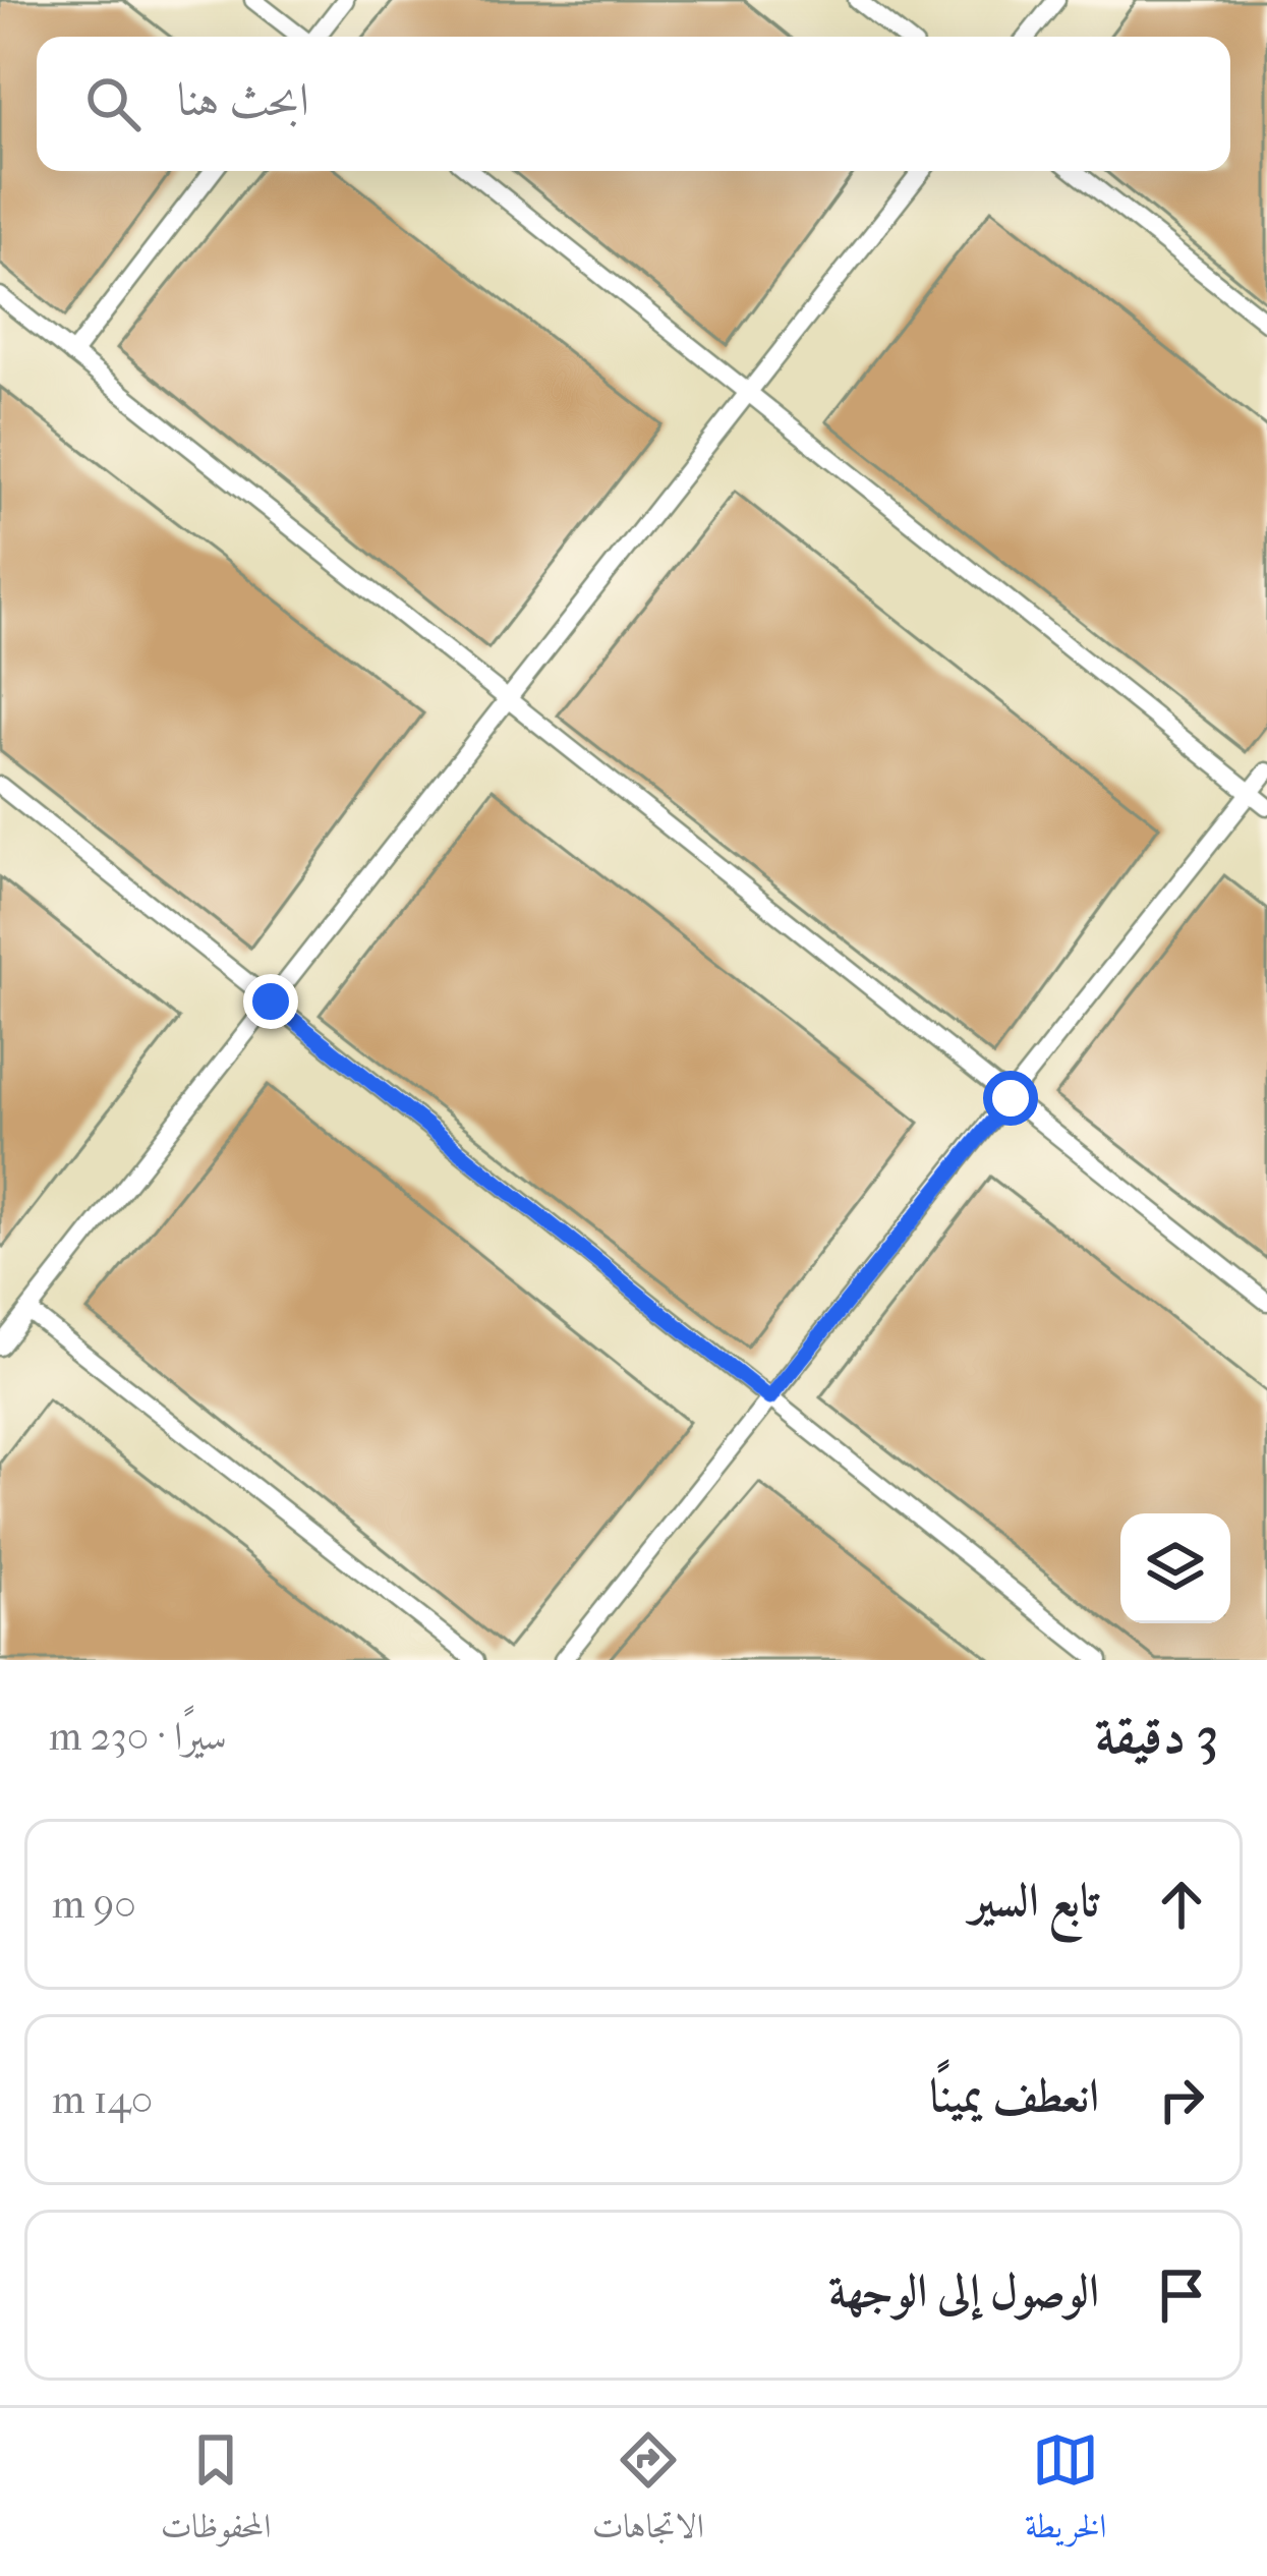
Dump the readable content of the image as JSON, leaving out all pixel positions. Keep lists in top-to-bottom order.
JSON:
{
  "page": {
    "search": "ابحث هنا",
    "heading": ["3 دقيقة", "سيرًا · 230 m"],
    "list": [
      ["تابع السير", "90 m"],
      ["انعطف يمينًا", "140 m"],
      "الوصول إلى الوجهة"
    ],
    "nav": ["الخريطة", "الاتجاهات", "المحفوظات"]
  }
}
